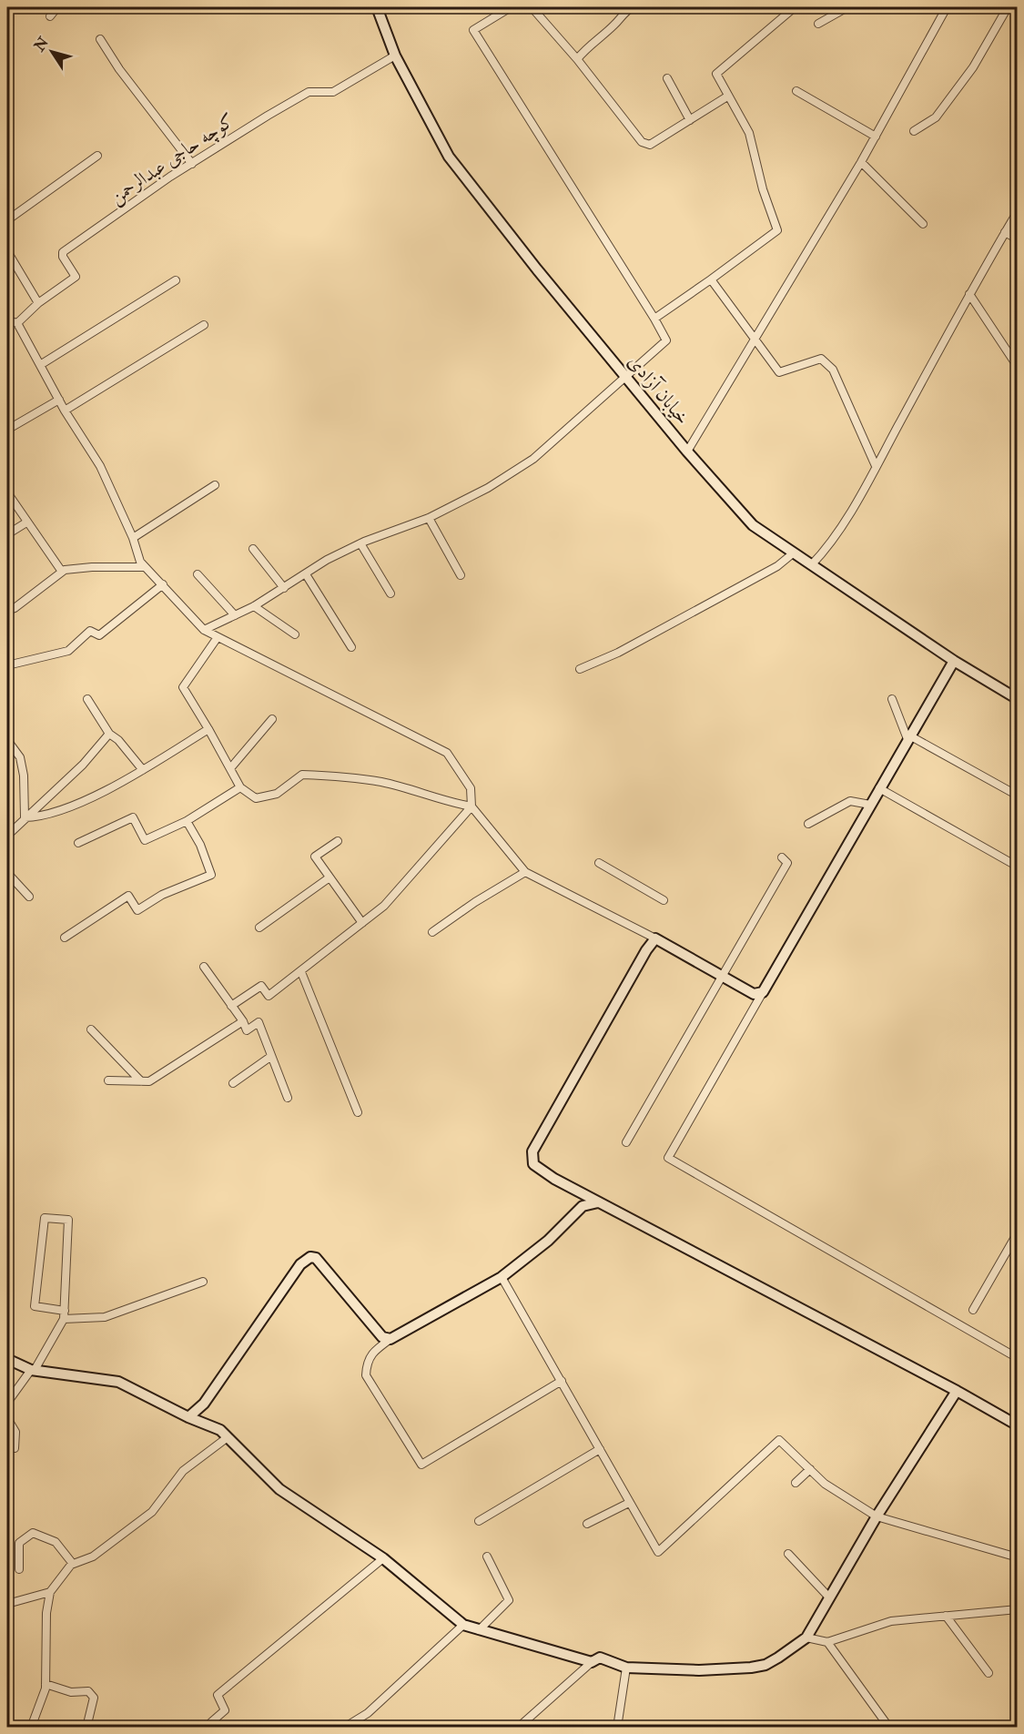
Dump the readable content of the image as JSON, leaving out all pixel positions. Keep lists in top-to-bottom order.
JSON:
{
  "streets": {
    "street": ["کوچه حاجی عبدالرحمن", "خیابان آزادی"]
  },
  "crossings": [
    ["کوچه حاجی عبدالرحمن", "خیابان آزادی"]
  ],
  "north": "top left"
}
